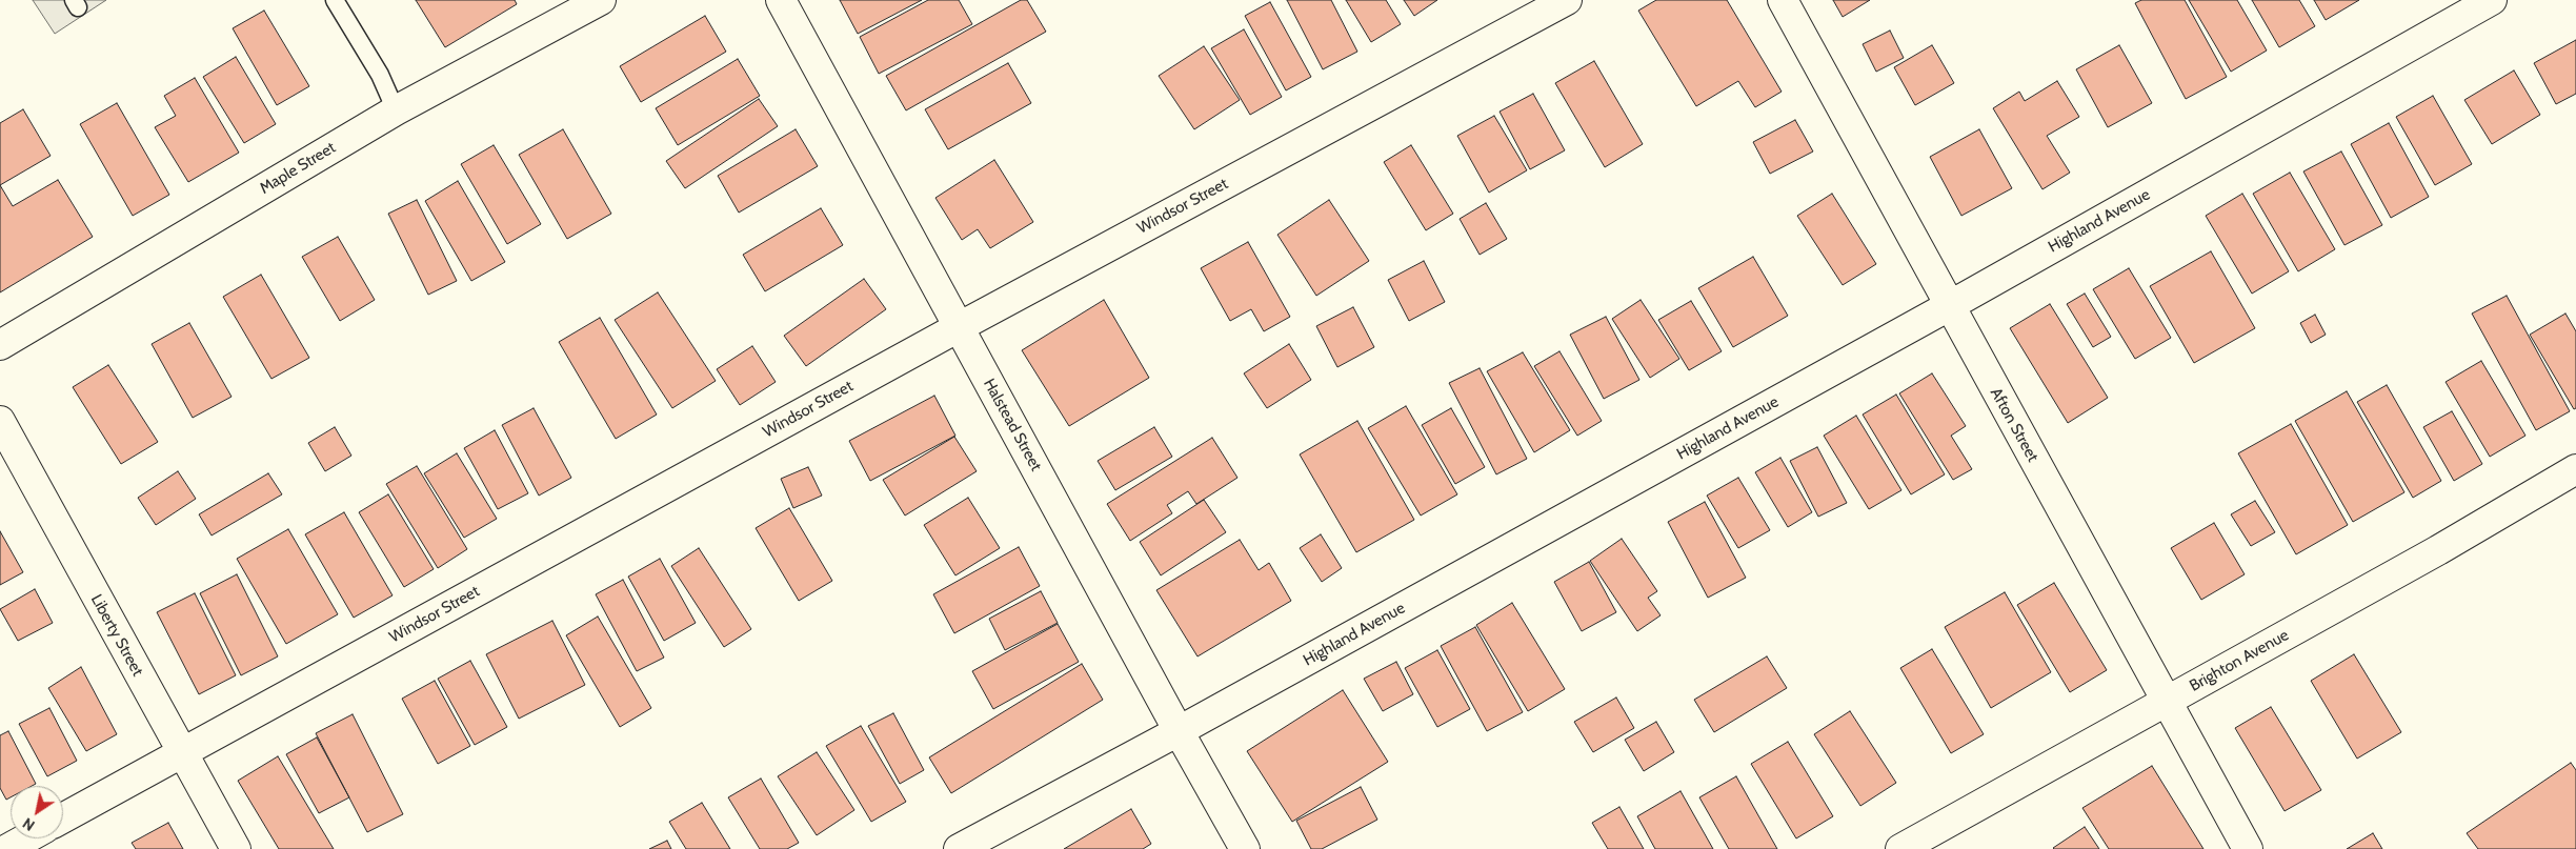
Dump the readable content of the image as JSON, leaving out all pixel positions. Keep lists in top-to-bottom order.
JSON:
{
  "streets": {
    "street": [
      "Maple Street",
      "Windsor Street",
      "Highland Avenue",
      "Halstead Street",
      "Afton Street",
      "Liberty Street",
      "Brighton Avenue"
    ]
  },
  "crossings": [
    ["Windsor Street", "Halstead Street"],
    ["Windsor Street", "Liberty Street"],
    ["Highland Avenue", "Halstead Street"],
    ["Highland Avenue", "Afton Street"],
    ["Afton Street", "Brighton Avenue"]
  ],
  "north": "bottom left"
}
